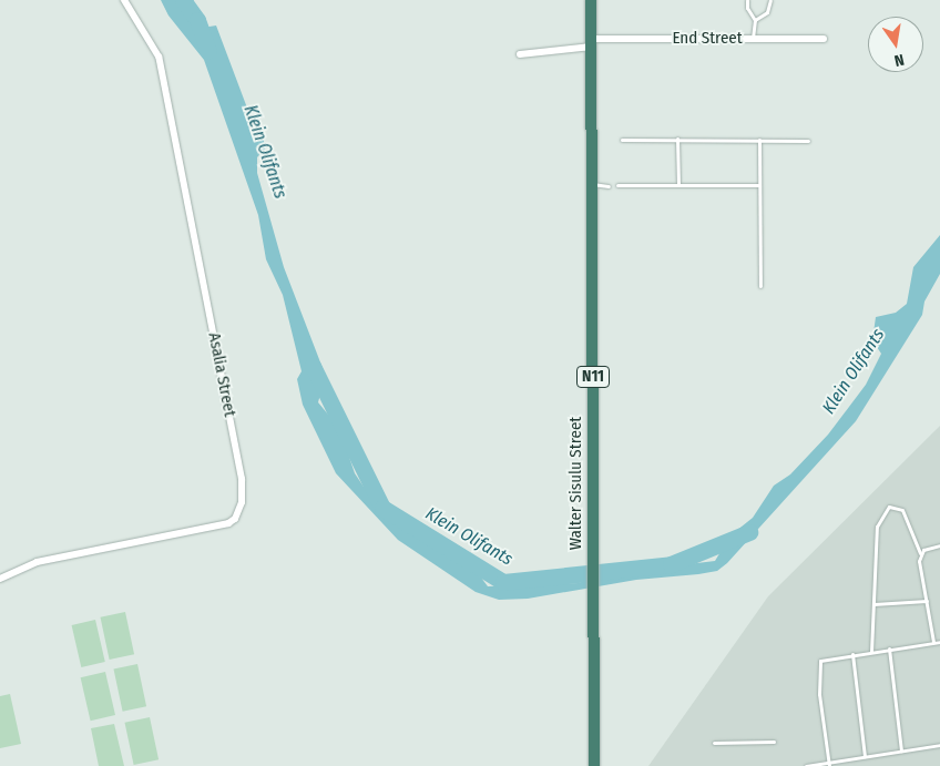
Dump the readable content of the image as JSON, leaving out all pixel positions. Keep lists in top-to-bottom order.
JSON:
{
  "streets": {
    "highway": ["N11", "Walter Sisulu Street"],
    "street": ["End Street", "Asalia Street"]
  },
  "crossings": [
    ["End Street", "Walter Sisulu Street"]
  ],
  "water": ["Klein Olifants"],
  "north": "bottom"
}
